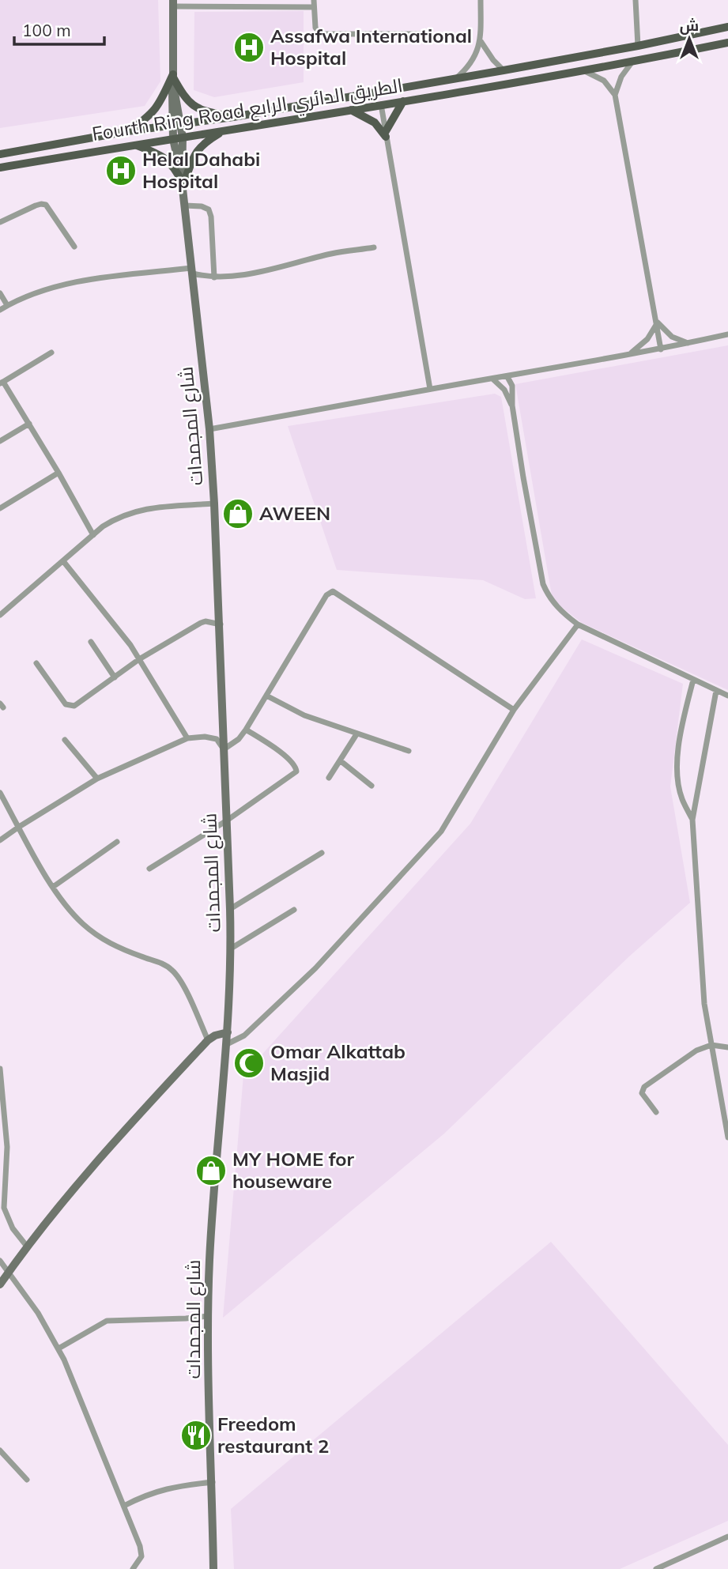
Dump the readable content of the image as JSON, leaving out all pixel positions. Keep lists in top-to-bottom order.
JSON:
{
  "streets": {
    "main road": ["Fourth Ring Road الطريق الدائري الرابع", "شارع المجمدات"]
  },
  "crossings": [
    ["Fourth Ring Road الطريق الدائري الرابع", "شارع المجمدات"]
  ],
  "places": {
    "hospital": ["Assafwa International Hospital", "Helal Dahabi Hospital"],
    "shop": ["AWEEN", "MY HOME for houseware"],
    "mosque": ["Omar Alkattab Masjid"],
    "restaurant": ["Freedom restaurant 2"]
  },
  "scale_bar": "100 m",
  "north": "top"
}
